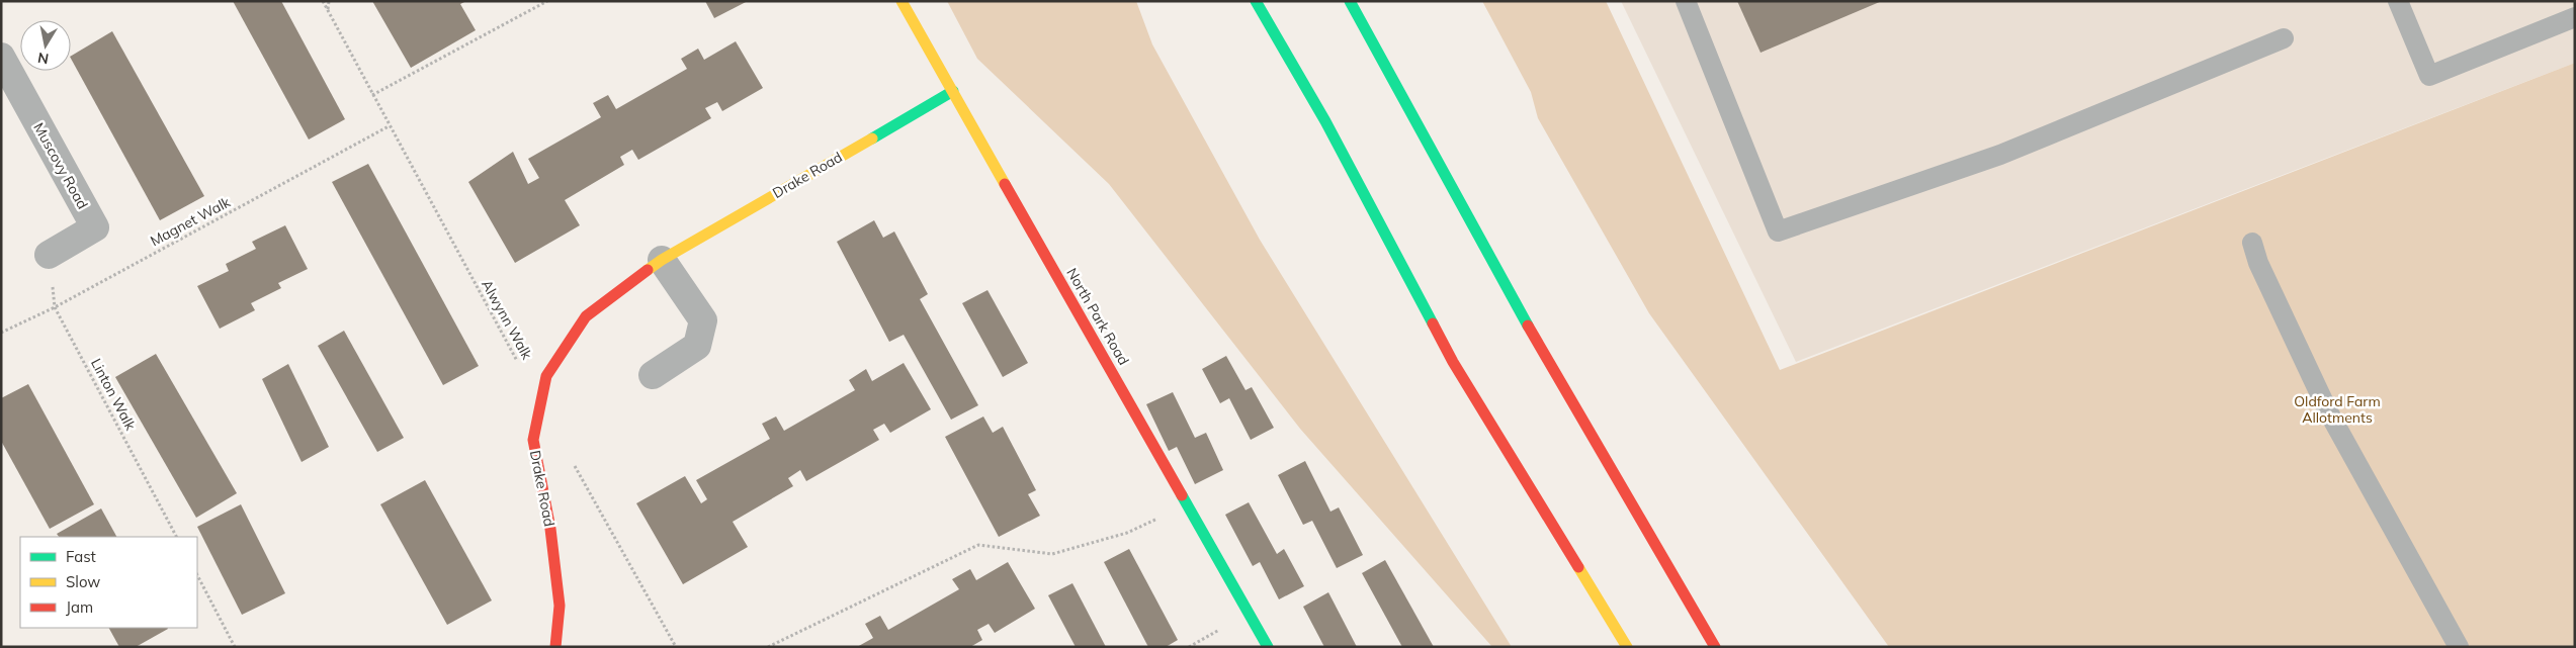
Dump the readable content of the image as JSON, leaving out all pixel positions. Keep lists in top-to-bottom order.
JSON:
{
  "streets": {
    "main road": ["Drake Road", "North Park Road"],
    "street": ["Muscovy Road"],
    "path": ["Magnet Walk", "Alwynn Walk", "Linton Walk"]
  },
  "crossings": [
    ["Muscovy Road", "Linton Walk"],
    ["Drake Road", "North Park Road"],
    ["Drake Road", "Alwynn Walk"],
    ["Magnet Walk", "Alwynn Walk"],
    ["Magnet Walk", "Linton Walk"]
  ],
  "parks": ["Oldford Farm Allotments"],
  "legend": ["Fast", "Slow", "Jam"],
  "north": "bottom"
}
